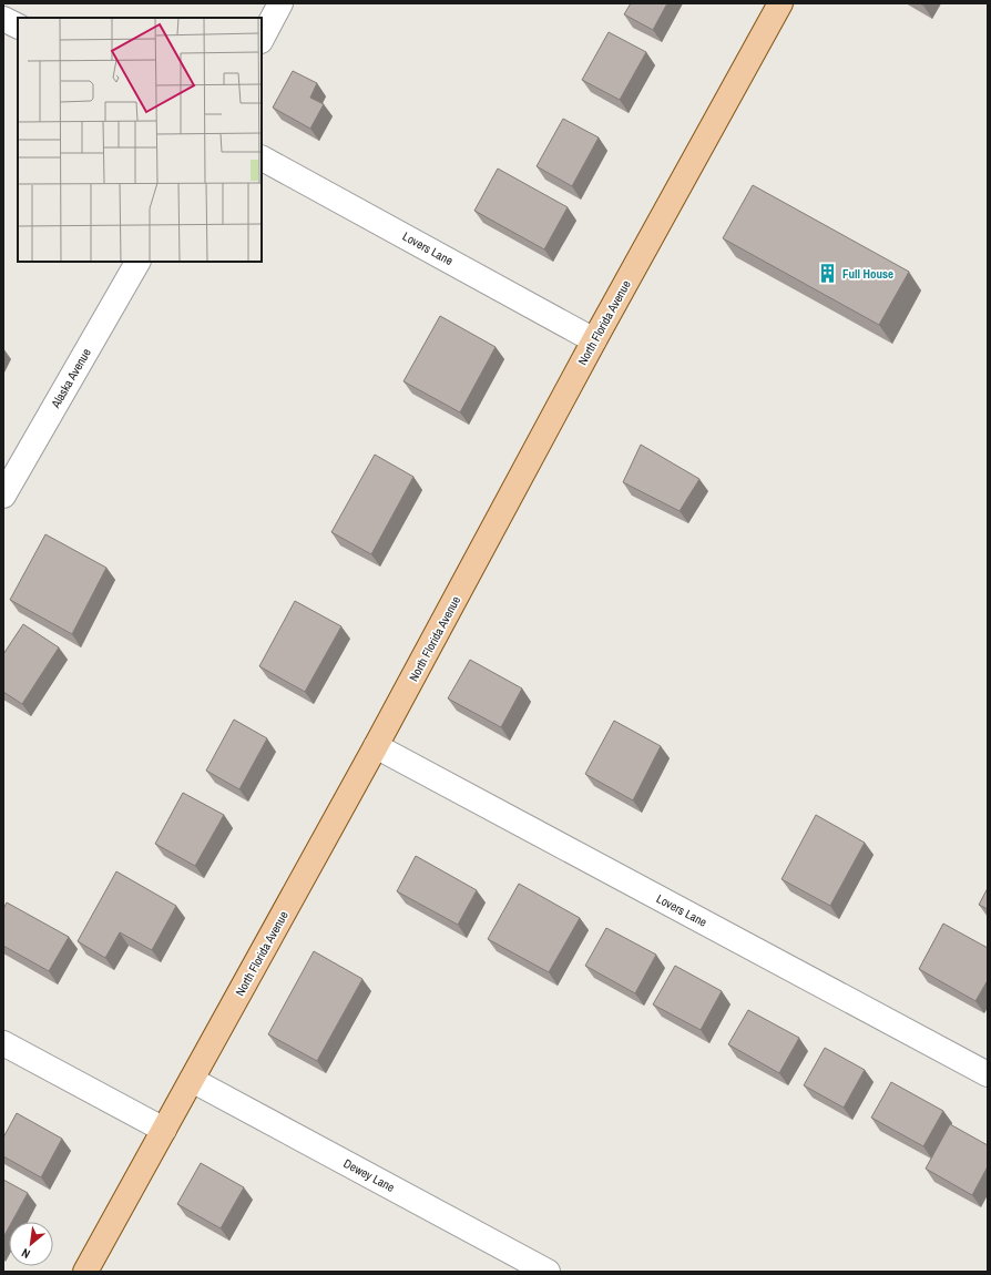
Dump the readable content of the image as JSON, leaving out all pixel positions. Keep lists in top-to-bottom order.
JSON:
{
  "streets": {
    "main road": ["North Florida Avenue"],
    "street": ["Lovers Lane", "Alaska Avenue", "Dewey Lane"]
  },
  "crossings": [
    ["Lovers Lane", "North Florida Avenue"],
    ["North Florida Avenue", "Dewey Lane"]
  ],
  "places": {
    "building": ["Full House"]
  },
  "north": "bottom left"
}
